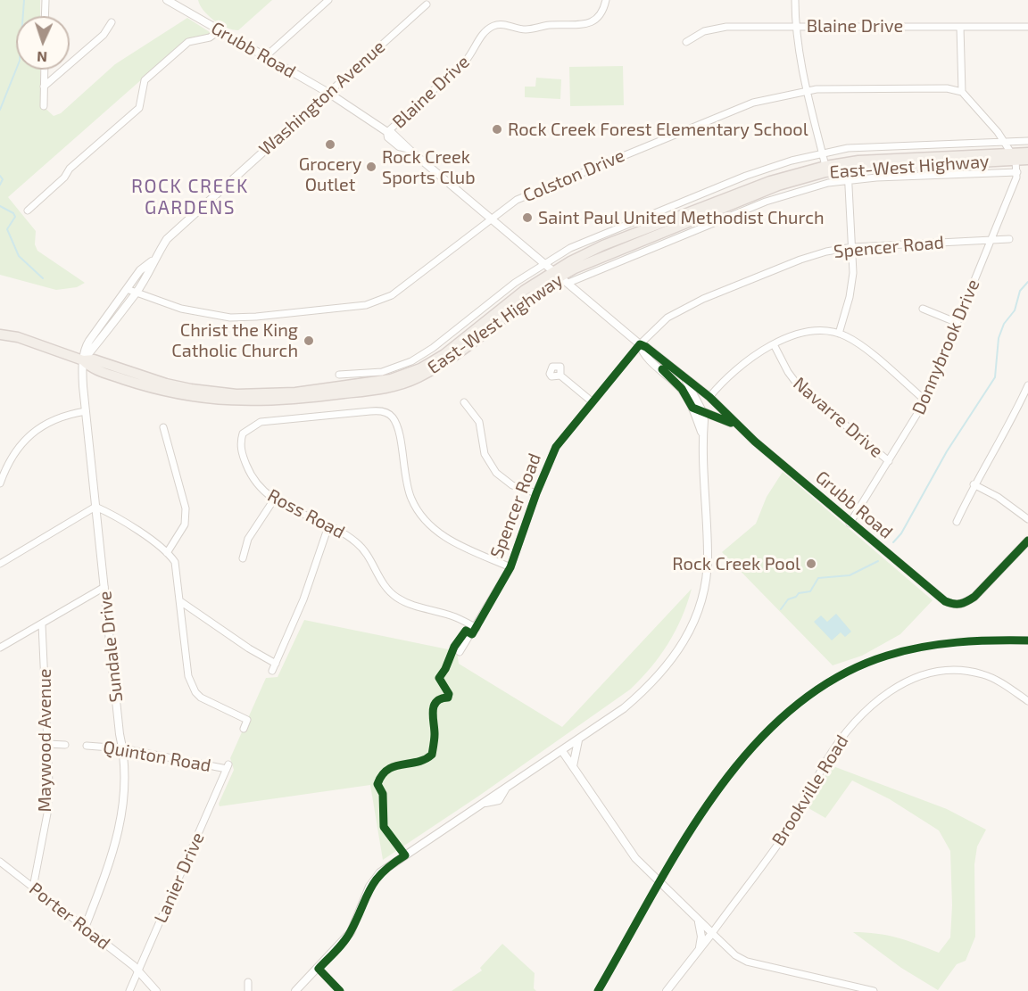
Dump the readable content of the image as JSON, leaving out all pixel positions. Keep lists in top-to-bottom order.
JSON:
{
  "streets": {
    "main road": ["East-West Highway"],
    "street": [
      "Blaine Drive",
      "Grubb Road",
      "Washington Avenue",
      "Colston Drive",
      "Spencer Road",
      "Donnybrook Drive",
      "Navarre Drive",
      "Ross Road",
      "Sundale Drive",
      "Maywood Avenue",
      "Quinton Road",
      "Brookville Road",
      "Lanier Drive",
      "Porter Road"
    ]
  },
  "crossings": [
    ["Blaine Drive", "Grubb Road"],
    ["Grubb Road", "Washington Avenue"],
    ["Grubb Road", "East-West Highway"],
    ["Grubb Road", "Colston Drive"],
    ["Grubb Road", "Spencer Road"],
    ["Grubb Road", "Donnybrook Drive"],
    ["Washington Avenue", "East-West Highway"],
    ["Washington Avenue", "Colston Drive"],
    ["Washington Avenue", "Sundale Drive"],
    ["East-West Highway", "Donnybrook Drive"],
    ["East-West Highway", "Sundale Drive"],
    ["Spencer Road", "Donnybrook Drive"],
    ["Spencer Road", "Ross Road"],
    ["Donnybrook Drive", "Navarre Drive"],
    ["Sundale Drive", "Quinton Road"],
    ["Sundale Drive", "Porter Road"],
    ["Maywood Avenue", "Porter Road"],
    ["Quinton Road", "Lanier Drive"],
    ["Lanier Drive", "Porter Road"]
  ],
  "districts": ["ROCK CREEK GARDENS"],
  "places": [
    "Rock Creek Forest Elementary School",
    "Grocery Outlet",
    "Rock Creek Sports Club",
    "Saint Paul United Methodist Church",
    "Christ the King Catholic Church",
    "Rock Creek Pool"
  ],
  "north": "bottom"
}
